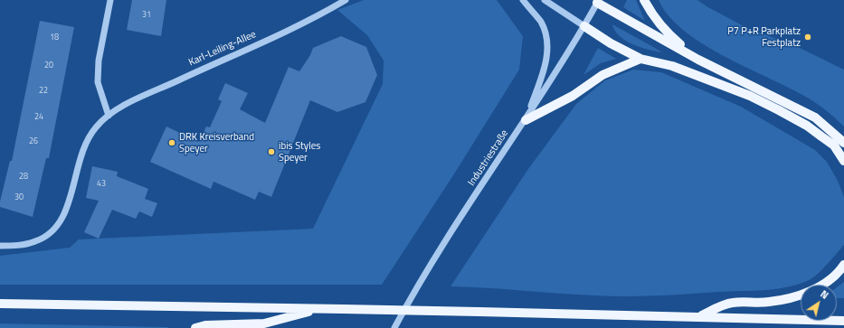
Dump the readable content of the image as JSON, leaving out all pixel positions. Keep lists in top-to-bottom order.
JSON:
{
  "streets": {
    "street": ["Karl-Leiling-Allee", "Industriestraße"]
  },
  "places": ["P7 P+R Parkplatz Festplatz", "DRK Kreisverband Speyer", "ibis Styles Speyer"],
  "house_numbers": [
    "31",
    "18",
    "20",
    "22",
    "24",
    "26",
    "28",
    "43",
    "30"
  ],
  "north": "top right"
}
